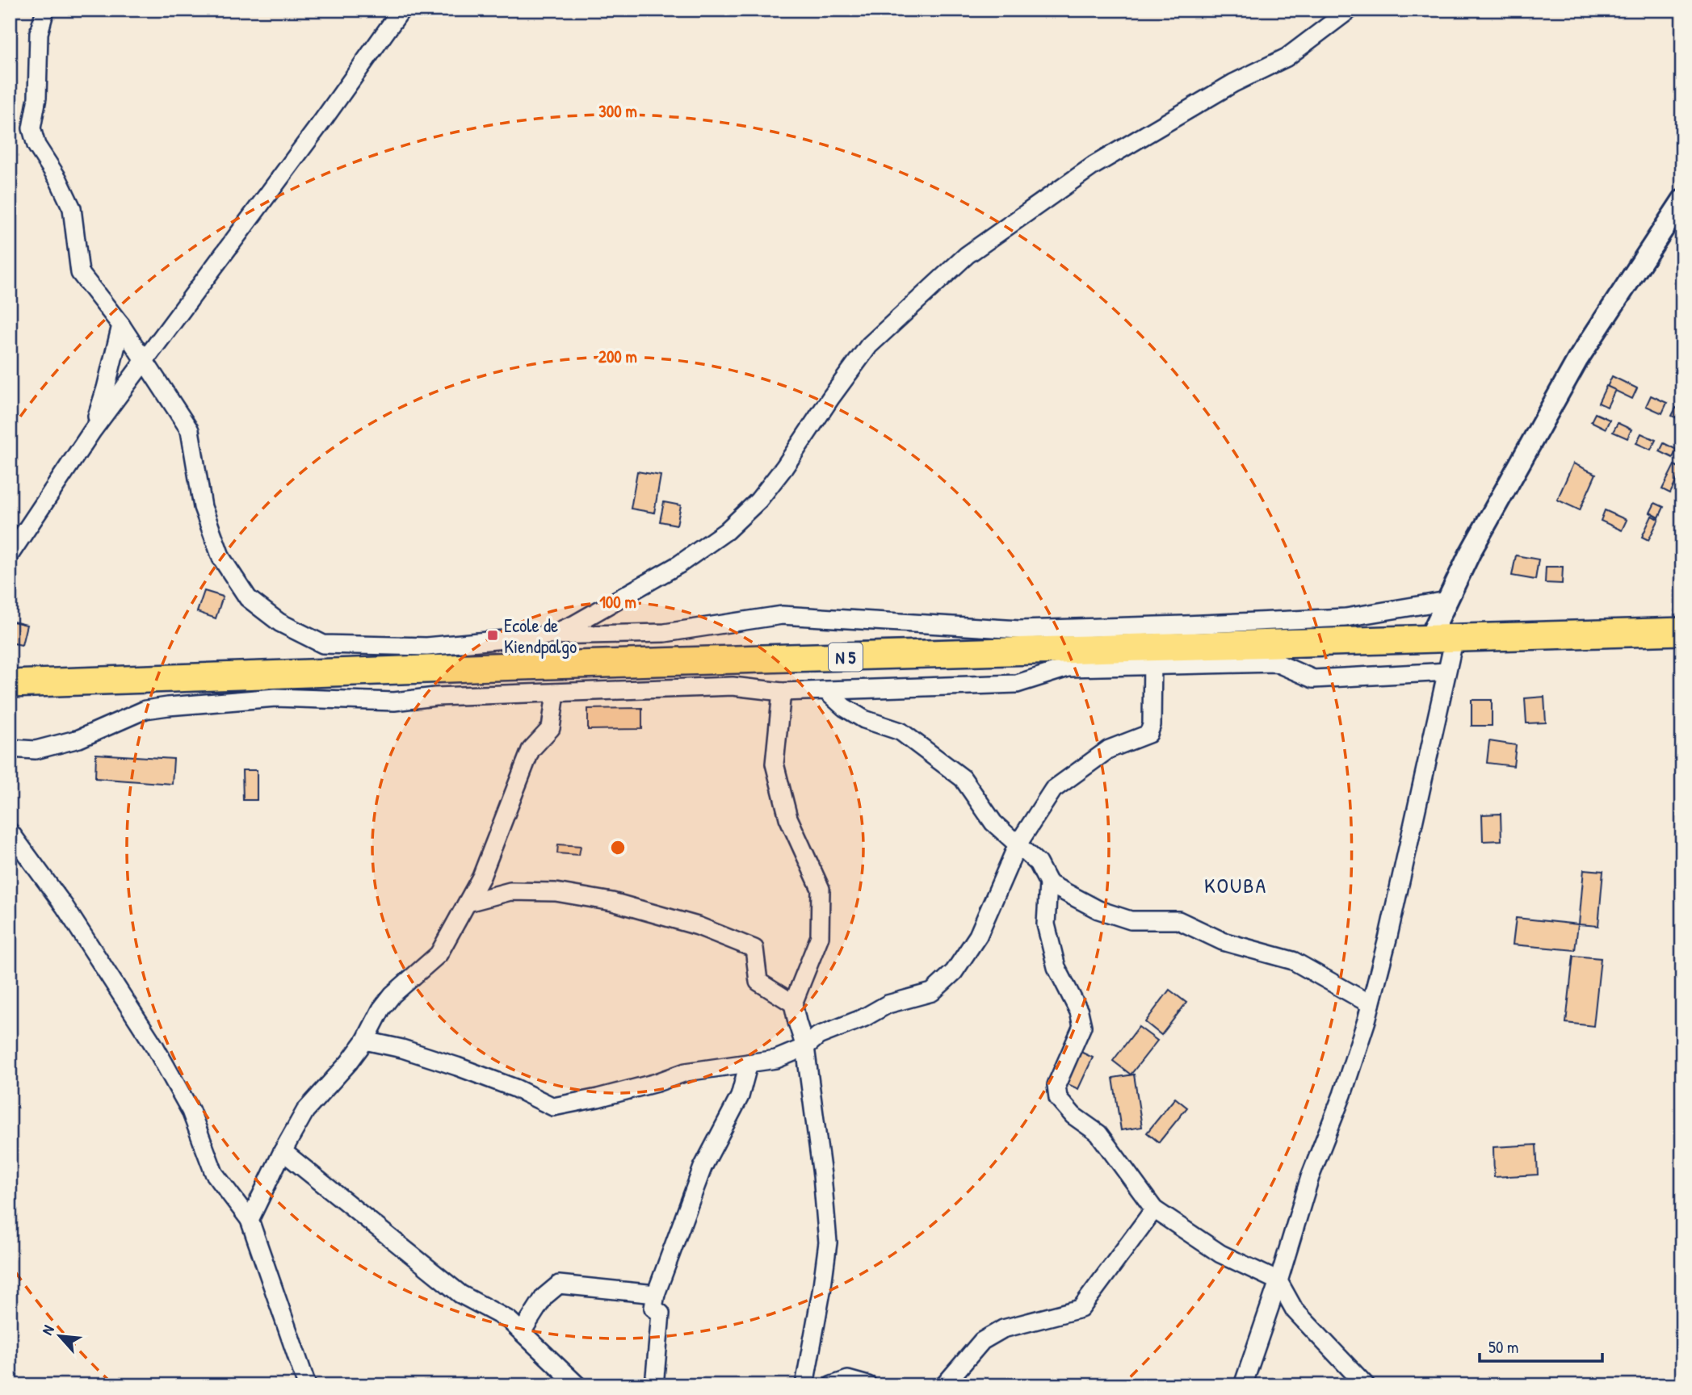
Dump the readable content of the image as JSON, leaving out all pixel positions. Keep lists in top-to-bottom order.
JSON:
{
  "streets": {
    "highway": ["N 5"]
  },
  "districts": ["KOUBA"],
  "places": {
    "transit": ["Ecole de Kiendpalgo"]
  },
  "scale_bar": "50 m",
  "north": "top left",
  "rings": ["300 m", "200 m", "100 m"]
}
